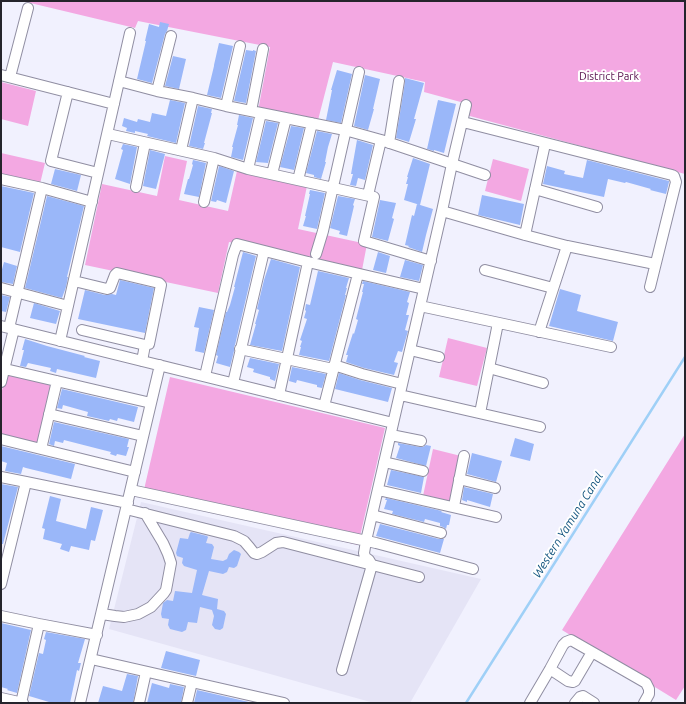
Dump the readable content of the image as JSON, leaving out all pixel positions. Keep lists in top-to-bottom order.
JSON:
{
  "water": ["Western Yamuna Canal"],
  "parks": ["District Park"]
}
